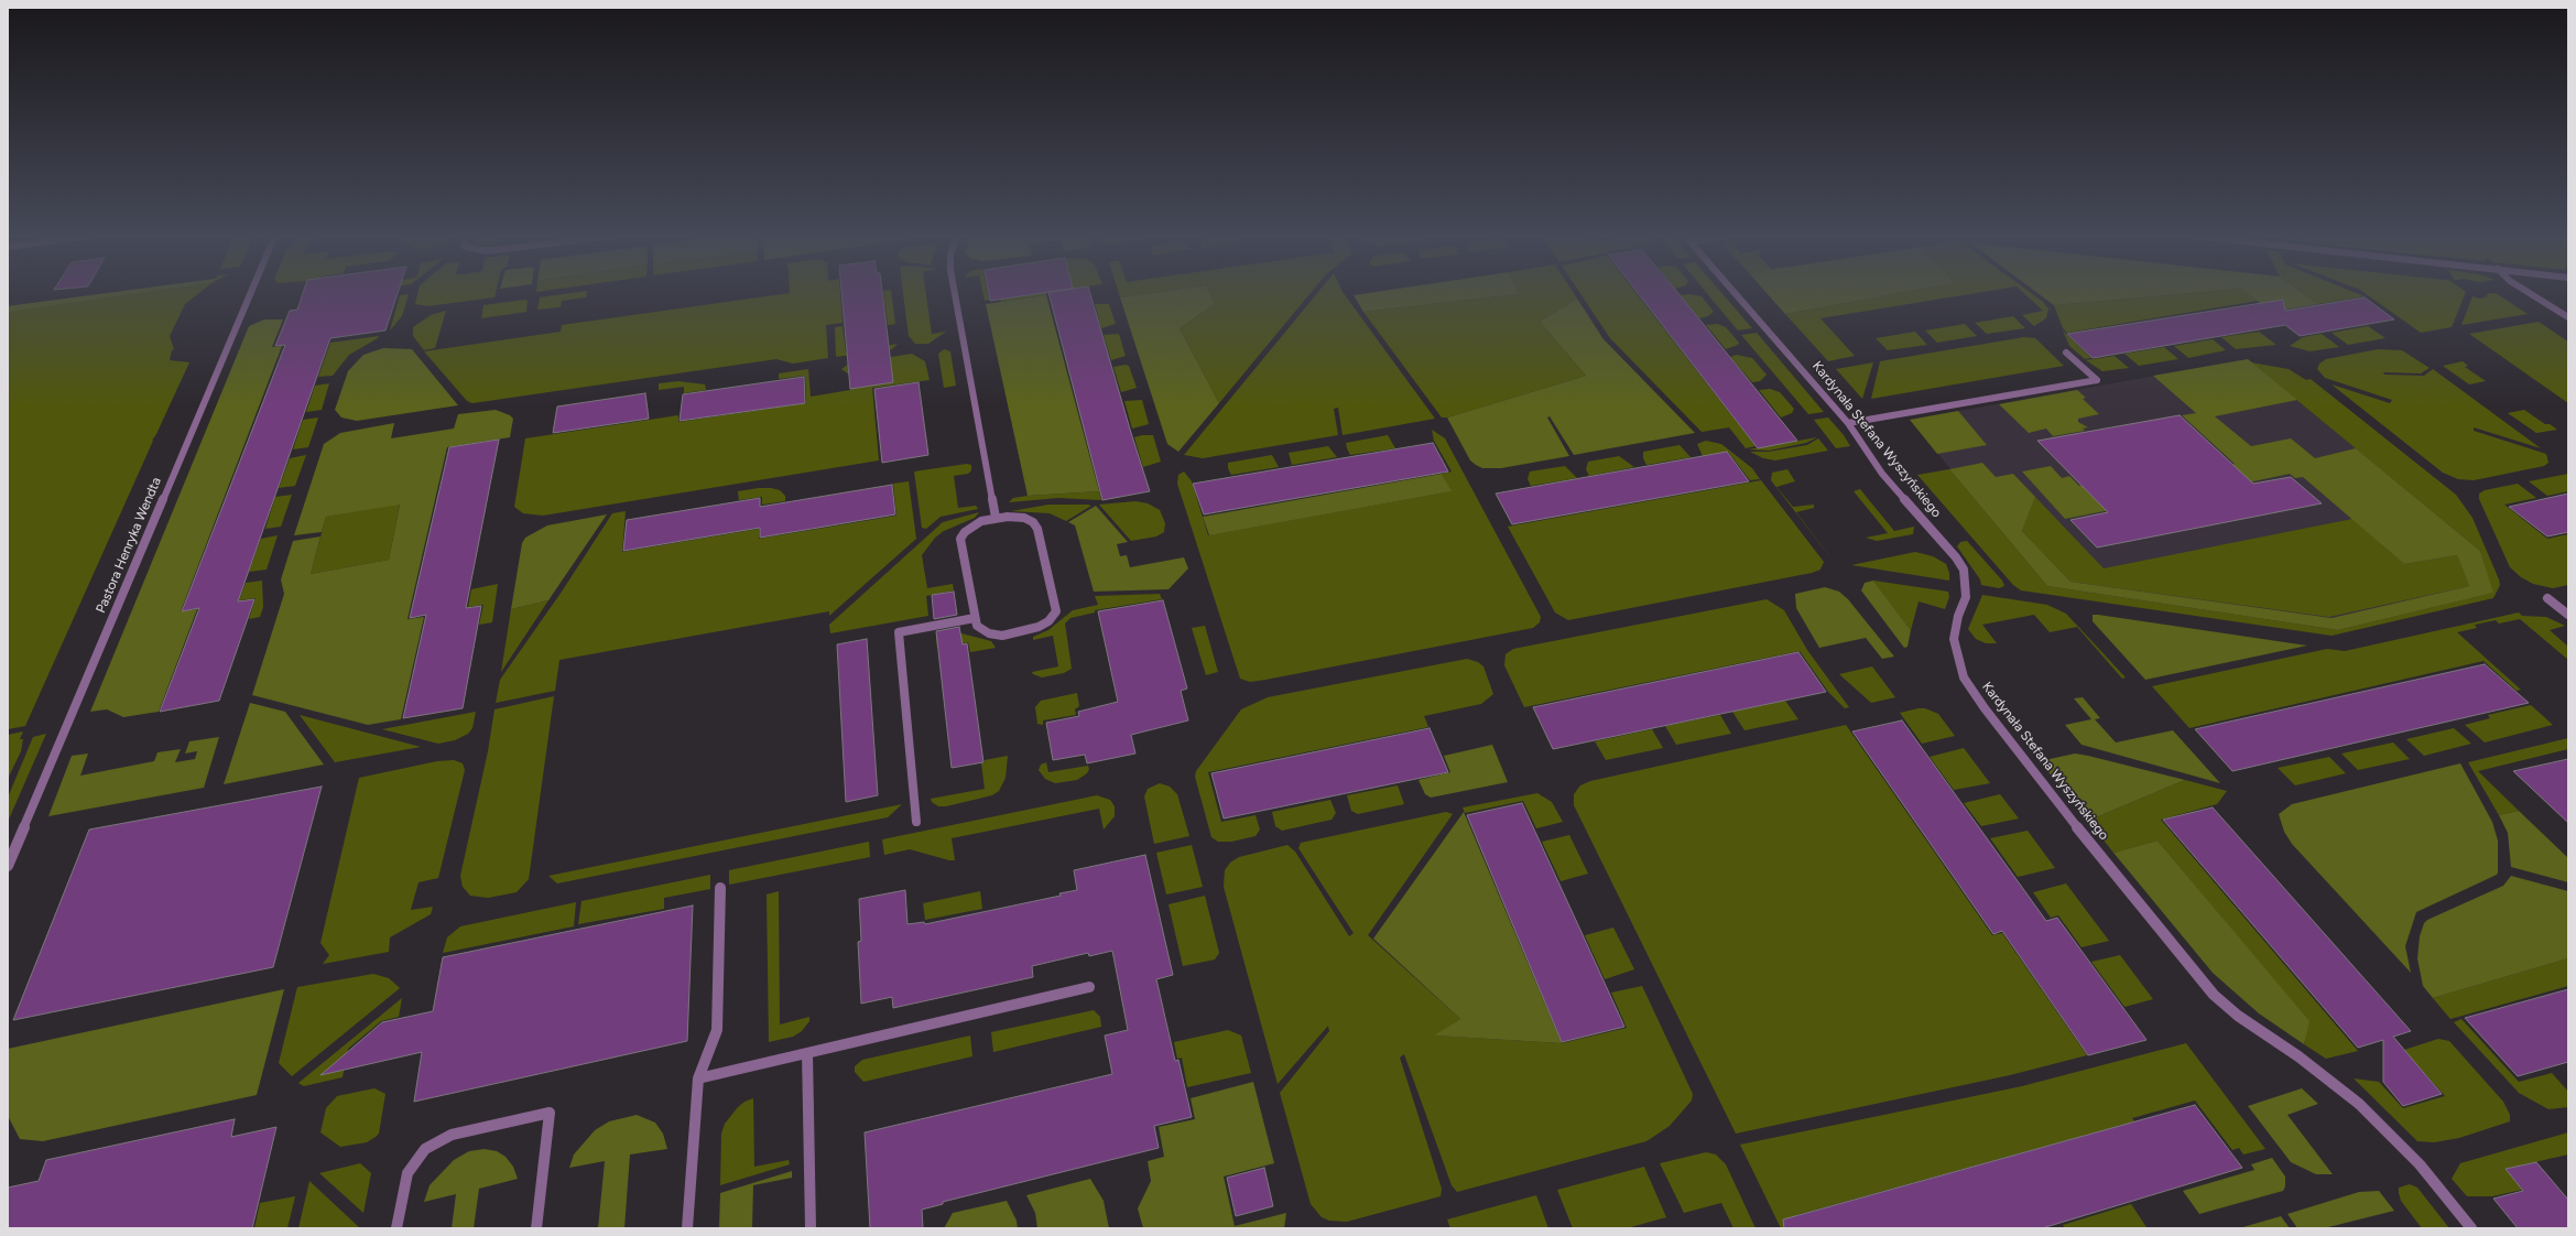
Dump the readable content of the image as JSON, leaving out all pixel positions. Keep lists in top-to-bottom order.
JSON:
{
  "streets": {
    "street": ["Kardynała Stefana Wyszyńskiego", "Pastora Henryka Wendta"]
  }
}
